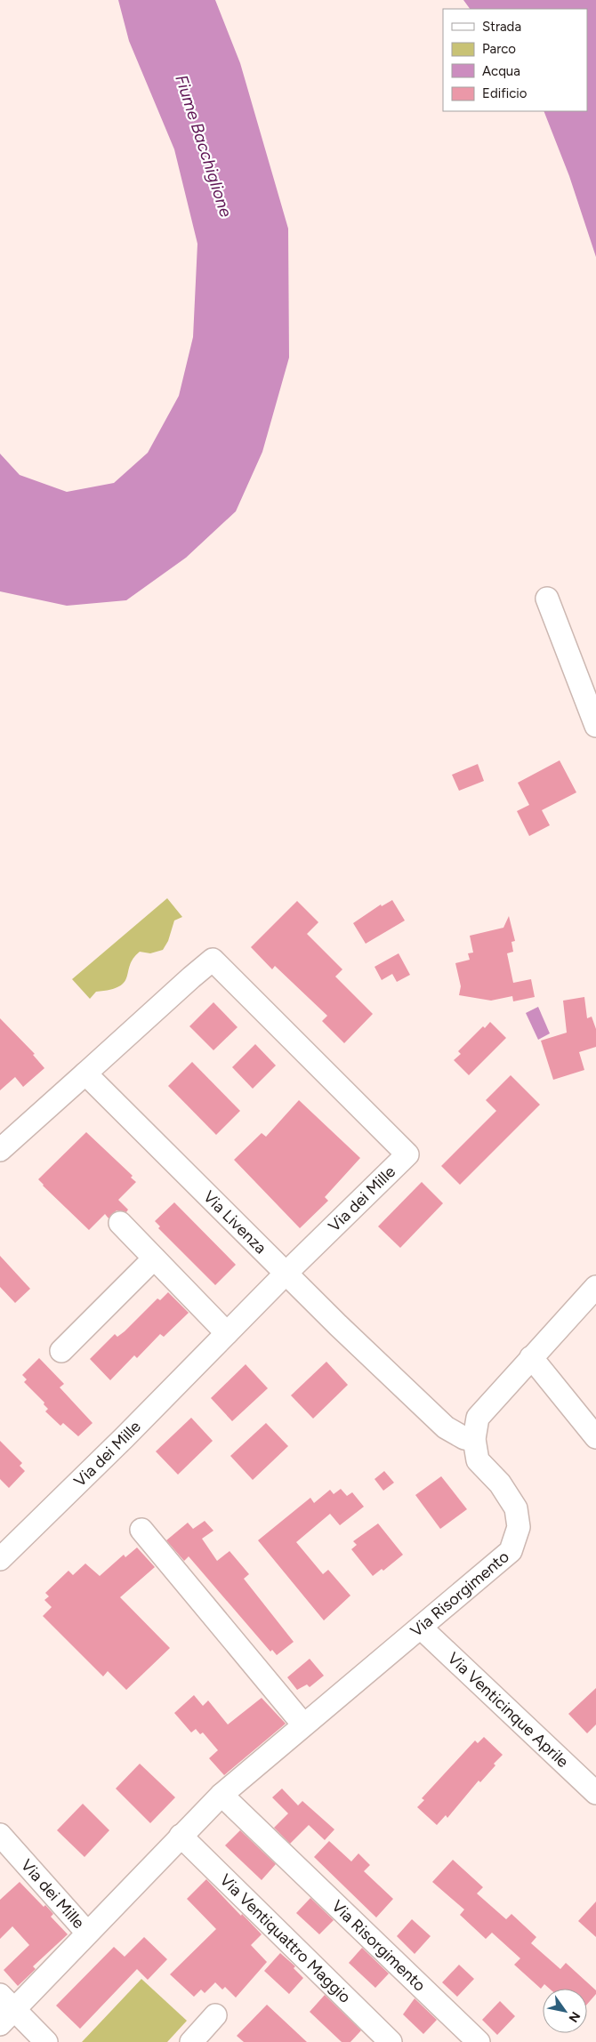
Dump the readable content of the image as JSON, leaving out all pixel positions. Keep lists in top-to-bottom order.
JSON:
{
  "streets": {
    "street": [
      "Via dei Mille",
      "Via Livenza",
      "Via Risorgimento",
      "Via Venticinque Aprile",
      "Via Ventiquattro Maggio"
    ]
  },
  "crossings": [
    ["Via dei Mille", "Via Livenza"],
    ["Via dei Mille", "Via Risorgimento"],
    ["Via Livenza", "Via Risorgimento"],
    ["Via Risorgimento", "Via Venticinque Aprile"],
    ["Via Risorgimento", "Via Ventiquattro Maggio"]
  ],
  "water": ["Fiume Bacchiglione"],
  "legend": [
    "Strada",
    "Parco",
    "Acqua",
    "Edificio"
  ],
  "north": "bottom right"
}
